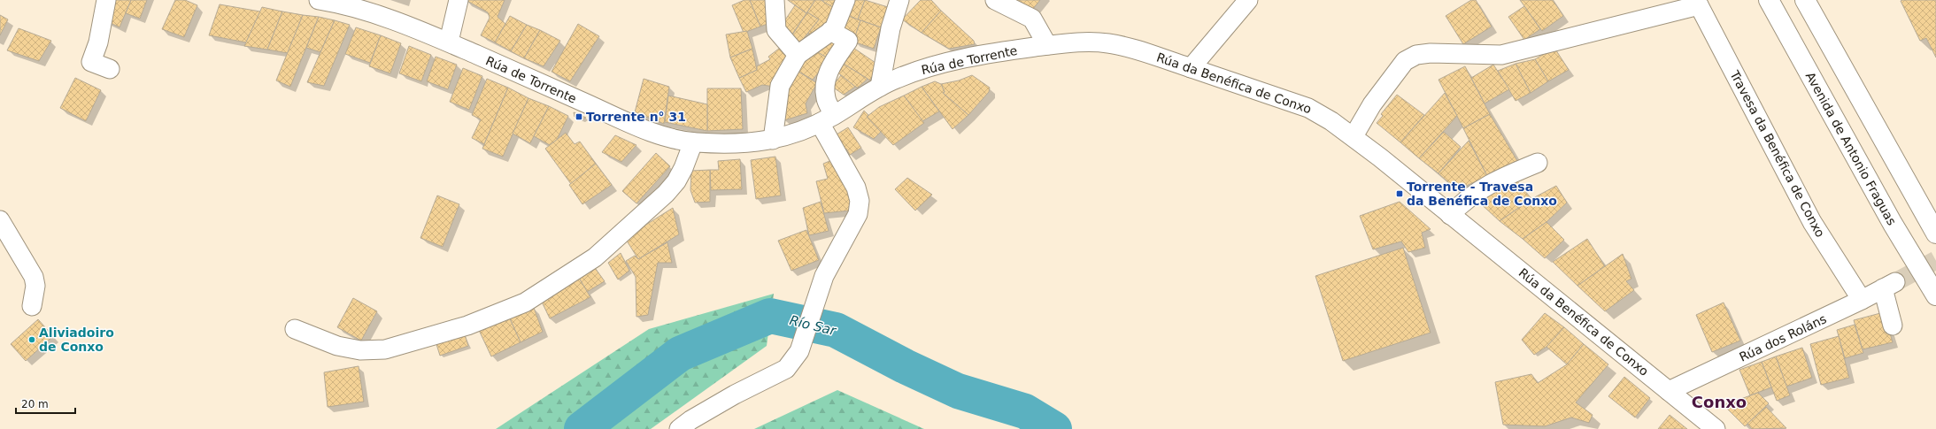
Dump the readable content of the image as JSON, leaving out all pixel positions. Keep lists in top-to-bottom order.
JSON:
{
  "streets": {
    "highway": ["Avenida de Antonio Fraguas"],
    "street": [
      "Rúa de Torrente",
      "Rúa da Benéfica de Conxo",
      "Travesa da Benéfica de Conxo",
      "Rúa dos Roláns"
    ]
  },
  "crossings": [
    ["Rúa de Torrente", "Rúa da Benéfica de Conxo"],
    ["Rúa da Benéfica de Conxo", "Travesa da Benéfica de Conxo"],
    ["Rúa da Benéfica de Conxo", "Rúa dos Roláns"],
    ["Travesa da Benéfica de Conxo", "Rúa dos Roláns"]
  ],
  "districts": ["Conxo"],
  "water": ["Río Sar"],
  "places": {
    "transit": ["Torrente n° 31", "Torrente - Travesa da Benéfica de Conxo"],
    "other": ["Aliviadoiro de Conxo"]
  },
  "scale_bar": "20 m"
}
